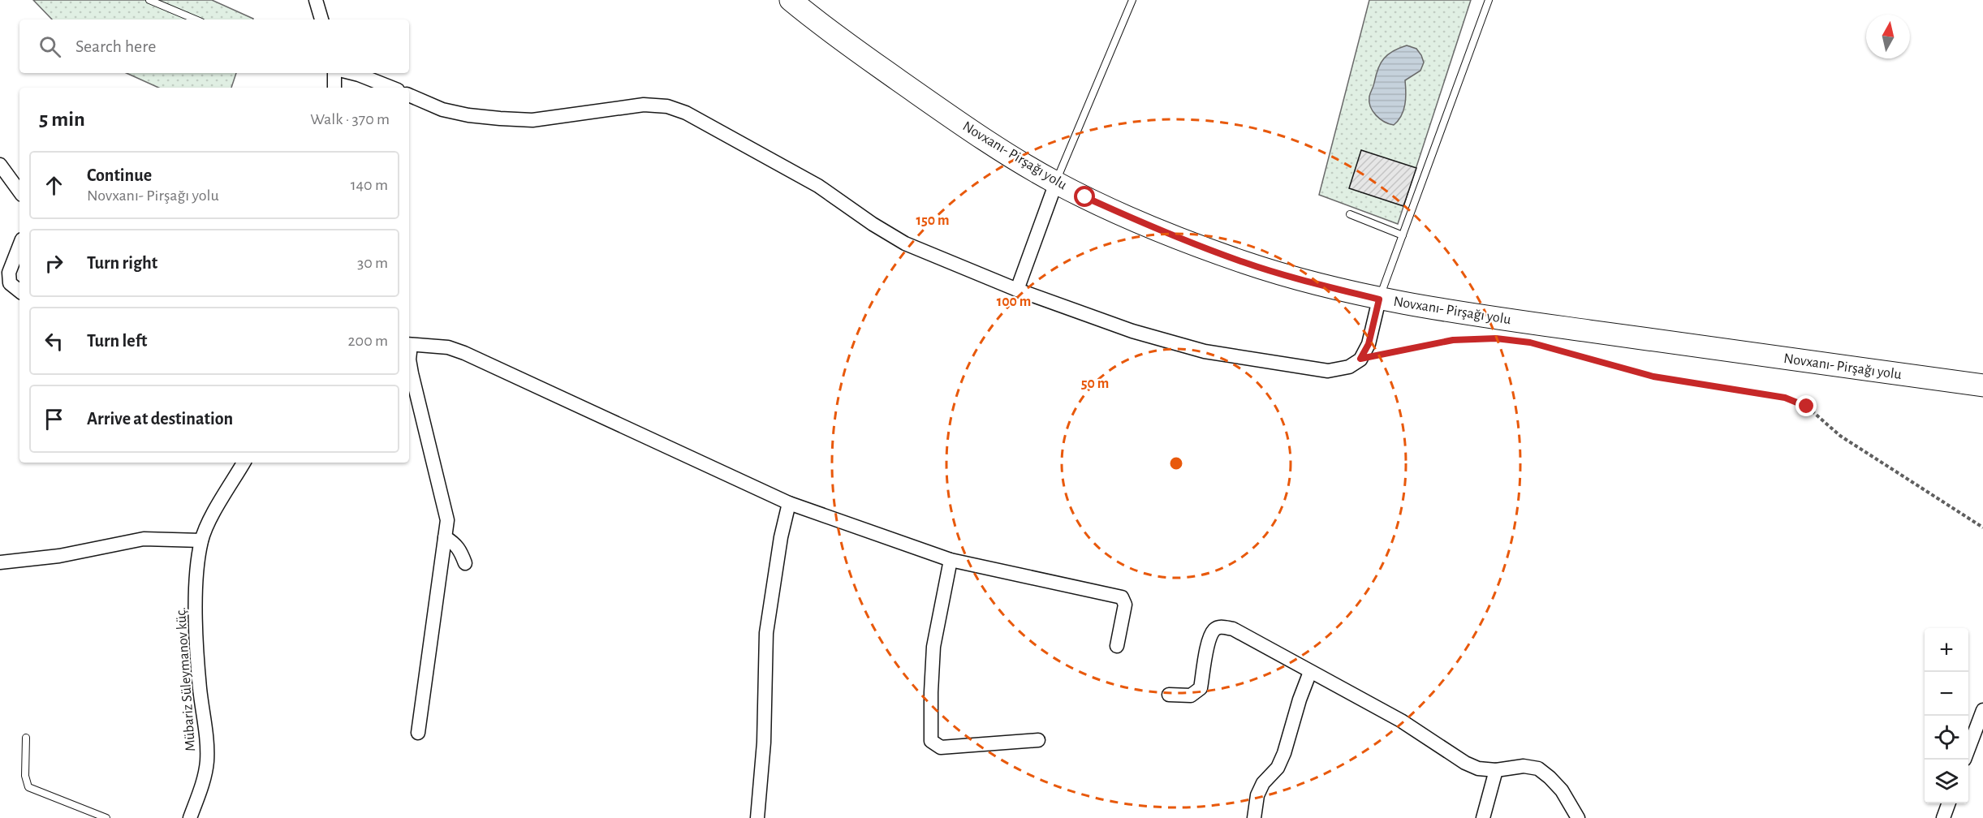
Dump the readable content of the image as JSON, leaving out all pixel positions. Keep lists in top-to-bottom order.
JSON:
{
  "streets": {
    "main road": ["Novxanı- Pirşağı yolu"],
    "street": ["Mübariz Süleymanov küç."]
  },
  "north": "top",
  "page": {
    "search": "Search here",
    "heading": ["5 min", "Walk · 370 m"],
    "list": [
      ["Continue", "Novxanı- Pirşağı yolu", "140 m"],
      ["Turn right", "30 m"],
      ["Turn left", "200 m"],
      "Arrive at destination"
    ],
    "map_buttons": ["+", "−"]
  },
  "rings": ["150 m", "100 m", "50 m"]
}
